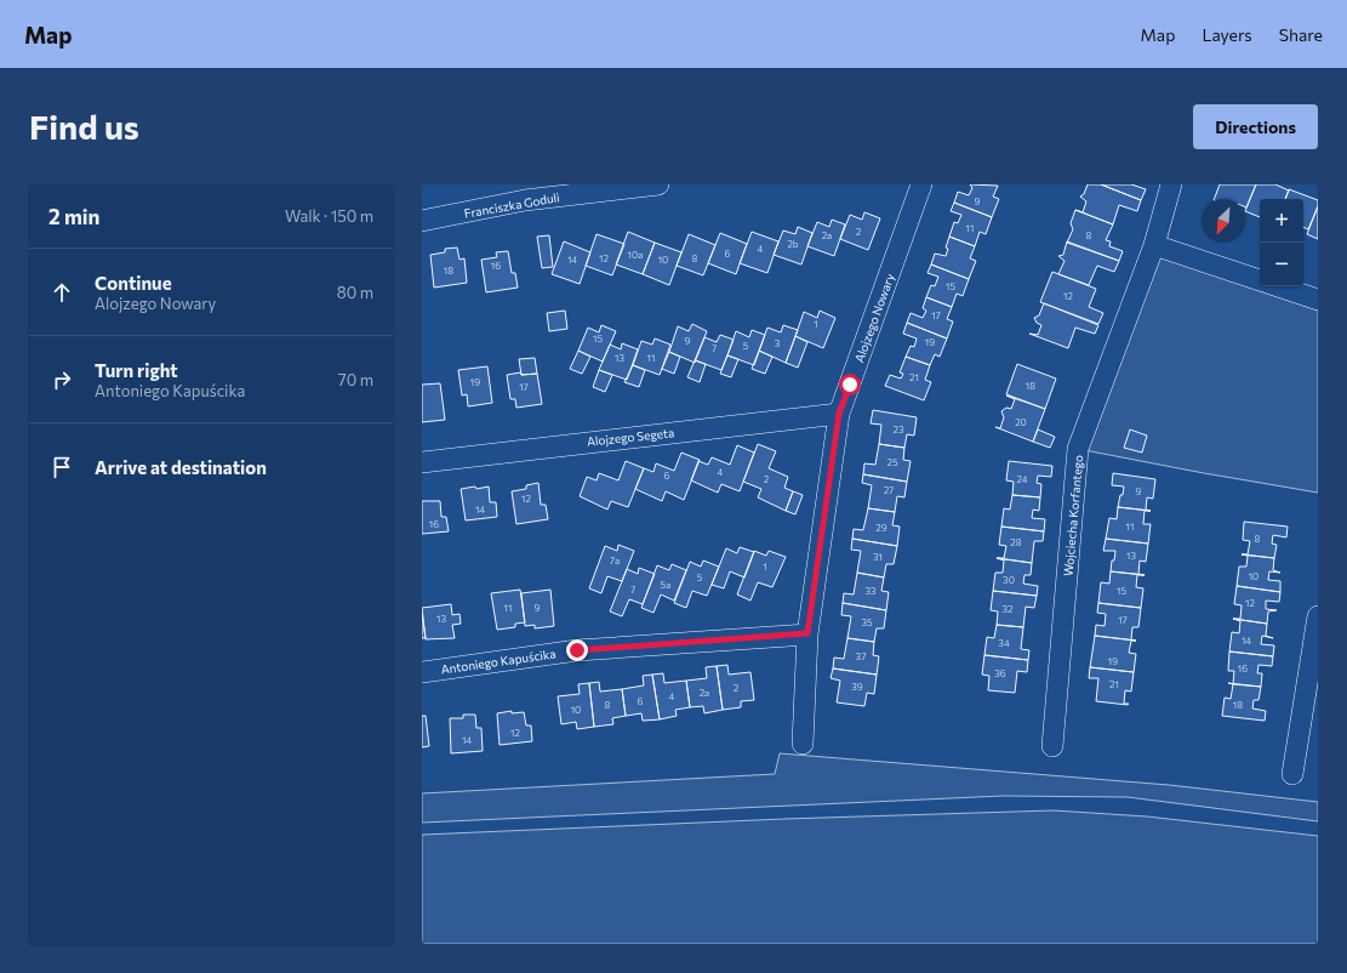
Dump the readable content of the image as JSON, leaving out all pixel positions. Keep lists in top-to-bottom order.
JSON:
{
  "streets": {
    "street": [
      "Franciszka Goduli",
      "Alojzego Nowary",
      "Alojzego Segeta",
      "Wojciecha Korfantego",
      "Antoniego Kapuścika"
    ]
  },
  "crossings": [
    ["Alojzego Nowary", "Alojzego Segeta"],
    ["Alojzego Nowary", "Antoniego Kapuścika"]
  ],
  "house_numbers": [
    "9",
    "11",
    "2",
    "2a",
    "8",
    "2b",
    "4",
    "6",
    "10a",
    "12",
    "8",
    "14",
    "10",
    "16",
    "18",
    "15",
    "12",
    "17",
    "1",
    "15",
    "9",
    "19",
    "3",
    "5",
    "7",
    "13",
    "11",
    "21",
    "19",
    "18",
    "17",
    "20",
    "23",
    "25",
    "4",
    "6",
    "2",
    "24",
    "27",
    "9",
    "12",
    "14",
    "16",
    "11",
    "29",
    "8",
    "28",
    "13",
    "31",
    "7a",
    "1",
    "10",
    "5",
    "30",
    "5a",
    "7",
    "33",
    "15",
    "12",
    "11",
    "9",
    "32",
    "13",
    "17",
    "35",
    "14",
    "34",
    "37",
    "19",
    "16",
    "36",
    "21",
    "39",
    "2",
    "2a",
    "4",
    "6",
    "8",
    "18",
    "10",
    "12",
    "14"
  ],
  "north": "bottom left",
  "page": {
    "header": "Map",
    "nav": ["Map", "Layers", "Share"],
    "buttons": "Directions",
    "title": "Find us",
    "heading": ["2 min", "Walk · 150 m"],
    "map_buttons": ["+", "−"],
    "list": [
      ["Continue", "Alojzego Nowary", "80 m"],
      ["Turn right", "Antoniego Kapuścika", "70 m"],
      "Arrive at destination"
    ]
  }
}
